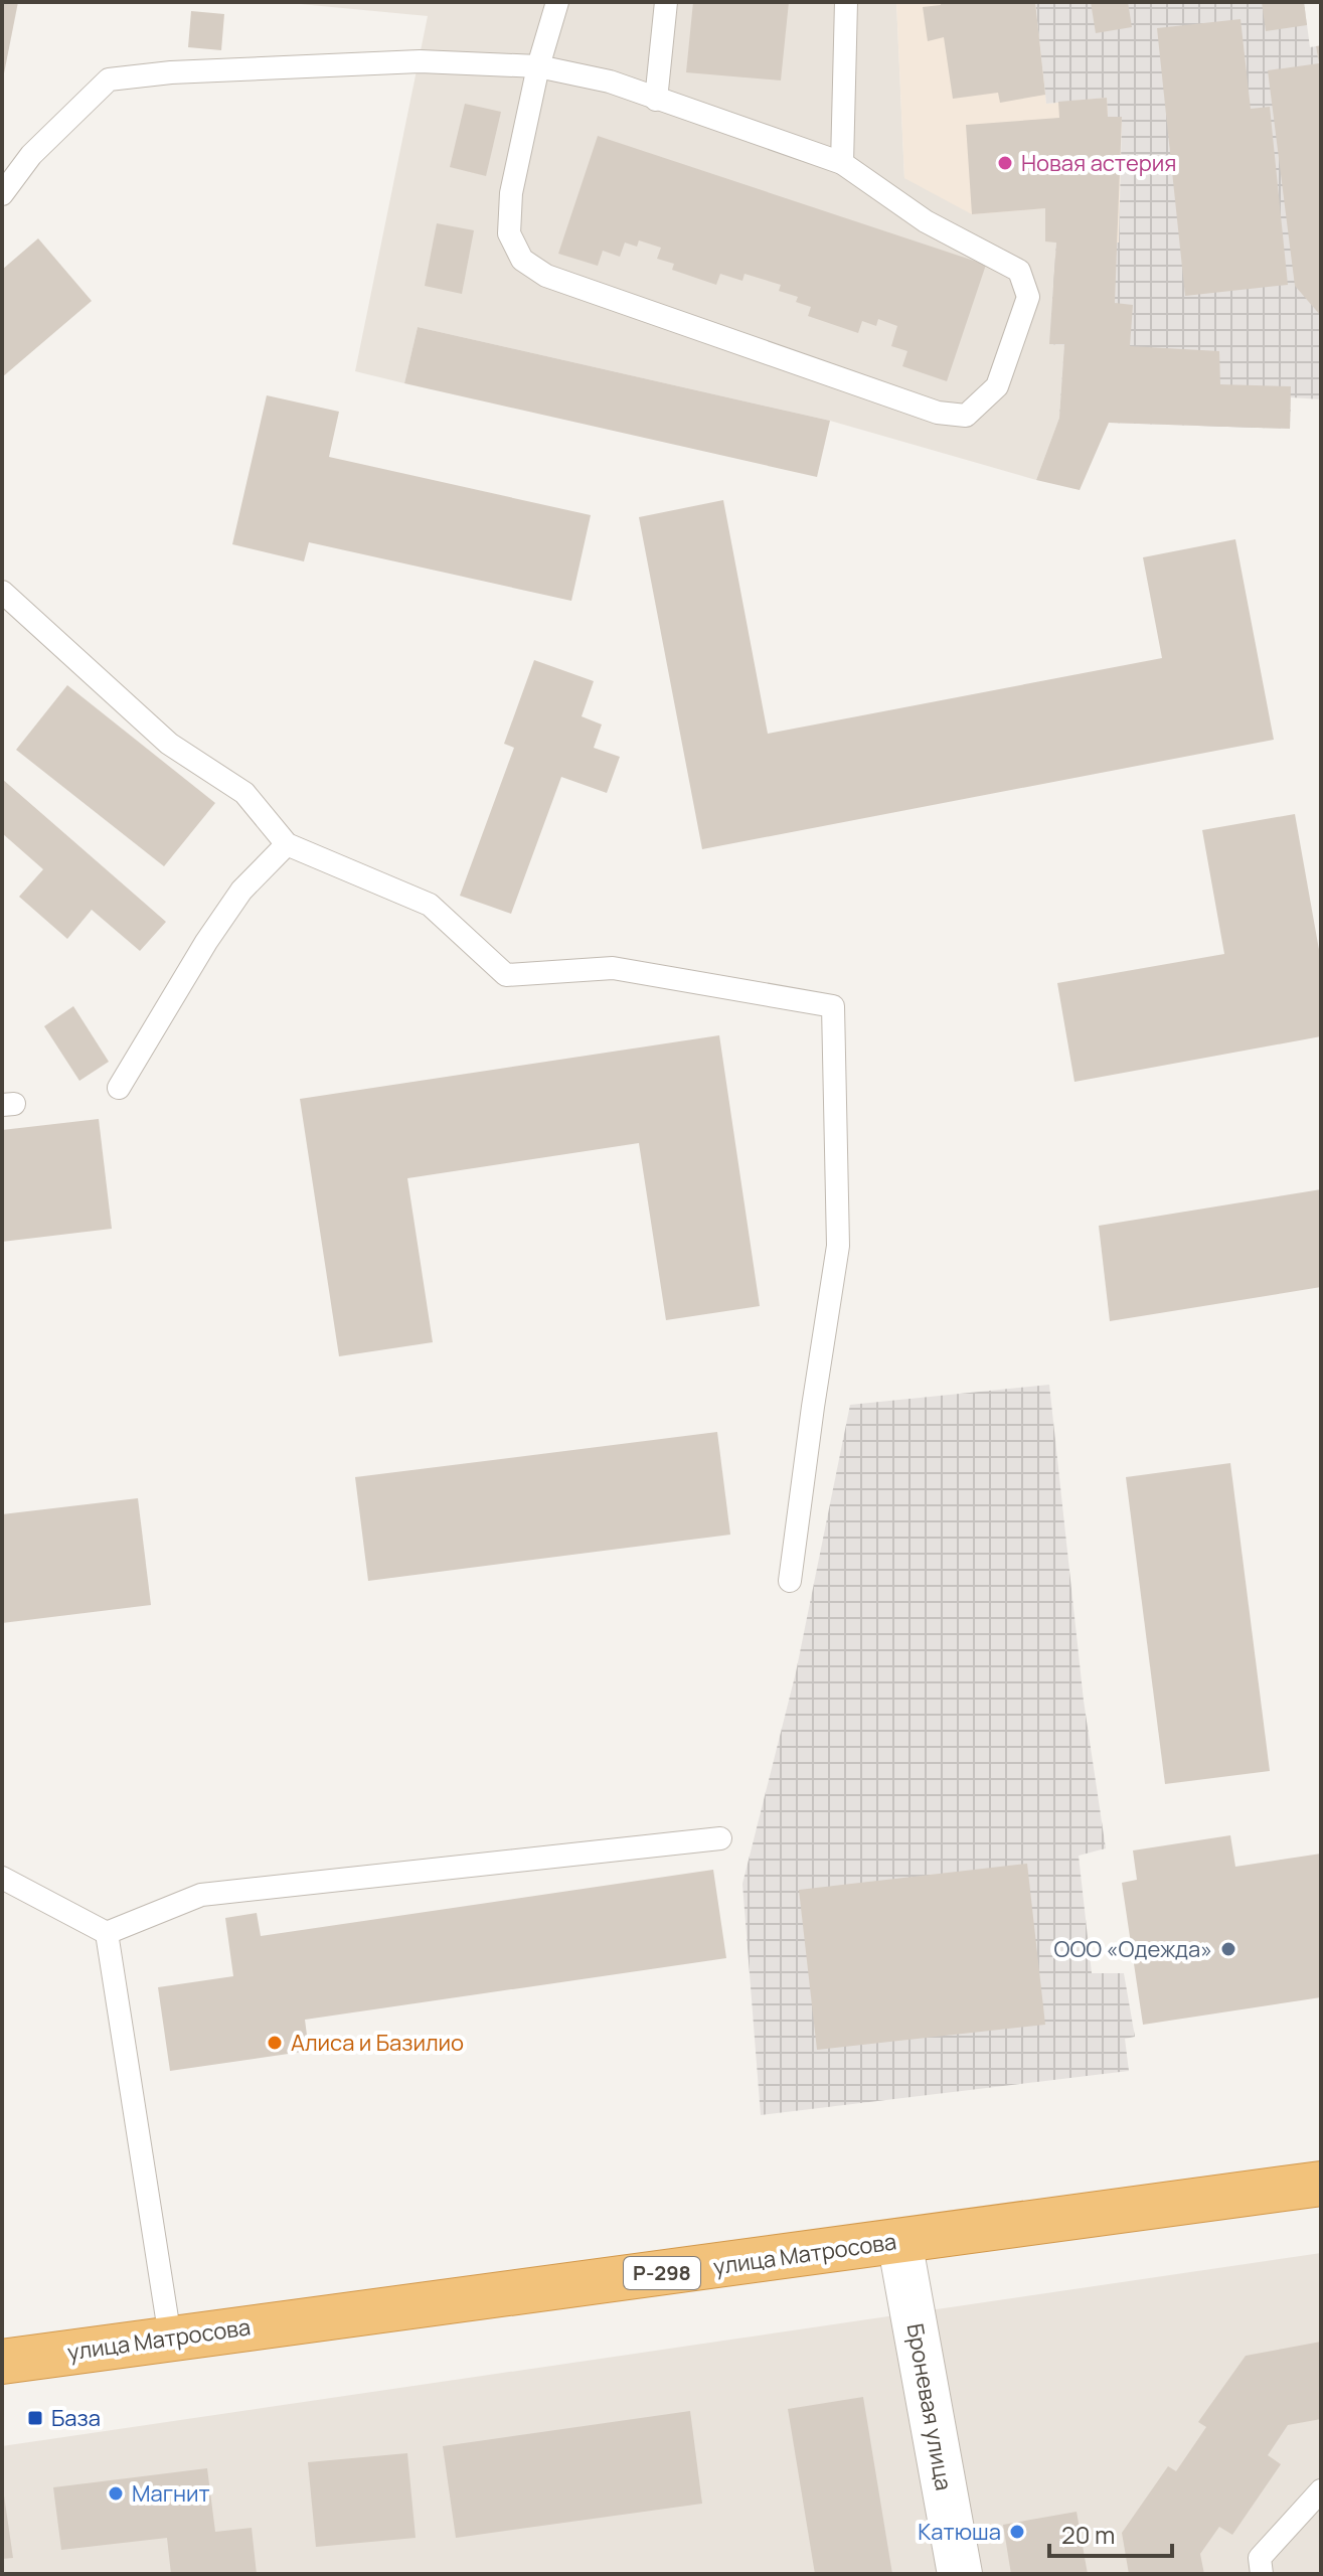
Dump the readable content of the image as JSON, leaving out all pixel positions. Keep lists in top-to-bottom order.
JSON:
{
  "streets": {
    "highway": ["улица Матросова", "Р-298"],
    "street": ["Броневая улица"]
  },
  "crossings": [
    ["улица Матросова", "Броневая улица"]
  ],
  "places": {
    "other": [
      "Новая астерия",
      "ООО «Одежда»",
      "Алиса и Базилио",
      "Магнит",
      "Катюша"
    ],
    "transit": ["База"]
  },
  "scale_bar": "20 m"
}
